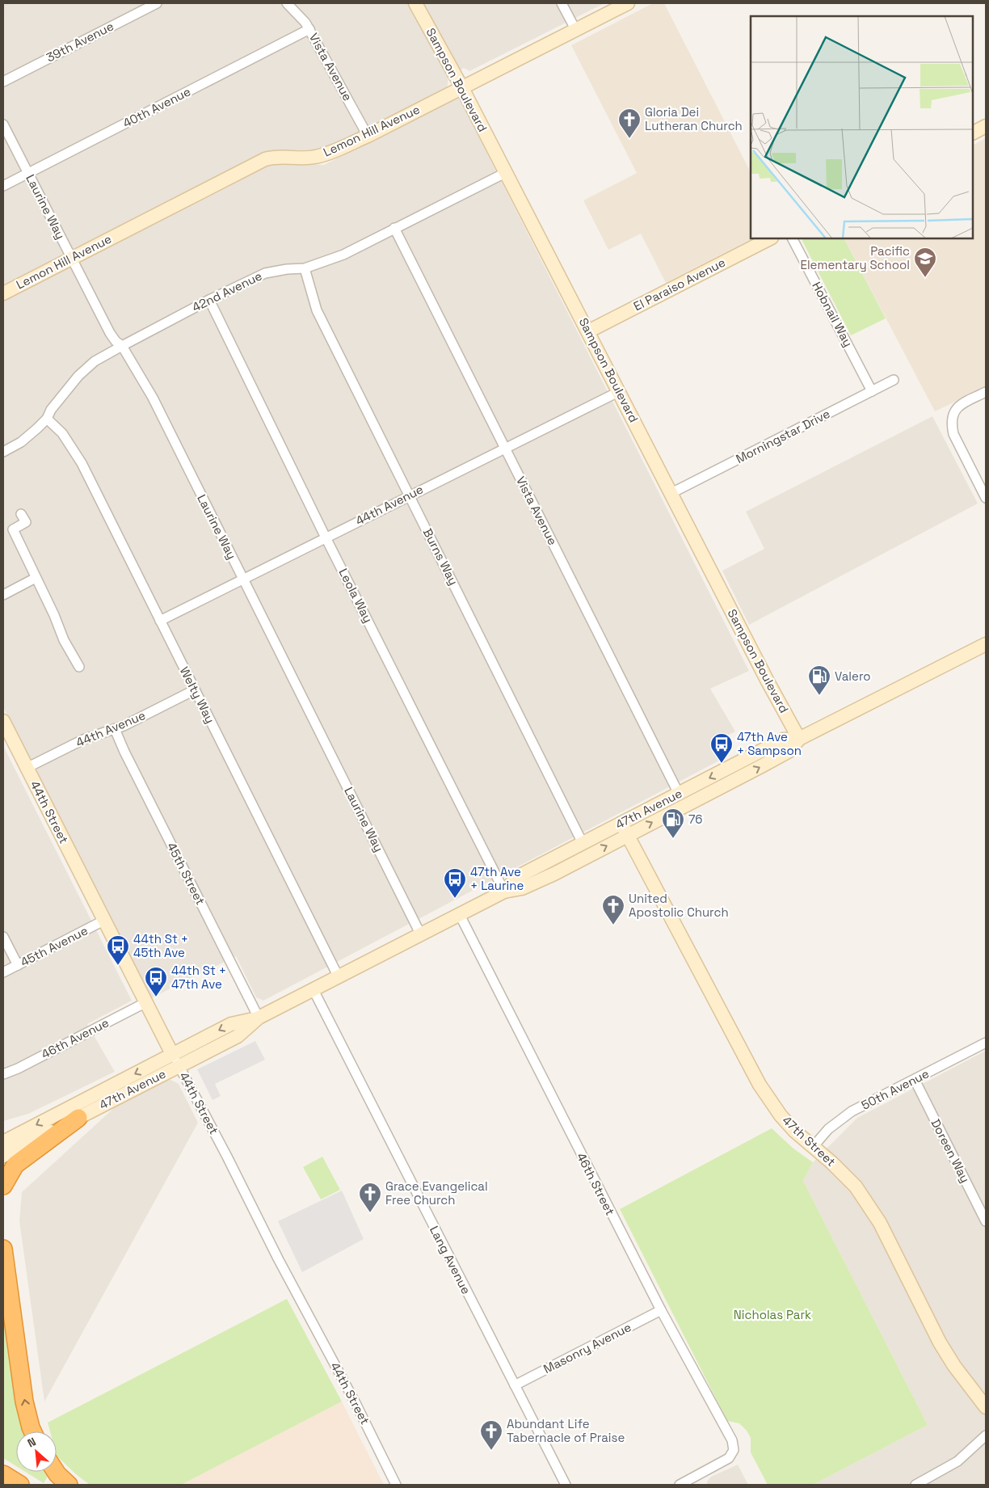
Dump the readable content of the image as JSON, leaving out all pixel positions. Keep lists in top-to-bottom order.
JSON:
{
  "streets": {
    "street": [
      "39th Avenue",
      "Vista Avenue",
      "Sampson Boulevard",
      "40th Avenue",
      "Lemon Hill Avenue",
      "Laurine Way",
      "El Paraiso Avenue",
      "42nd Avenue",
      "Hobnail Way",
      "Morningstar Drive",
      "44th Avenue",
      "Burns Way",
      "Leola Way",
      "Welty Way",
      "47th Avenue",
      "44th Street",
      "45th Street",
      "45th Avenue",
      "46th Avenue",
      "50th Avenue",
      "47th Street",
      "Doreen Way",
      "46th Street",
      "Lang Avenue",
      "Masonry Avenue"
    ]
  },
  "crossings": [
    ["Vista Avenue", "40th Avenue"],
    ["Vista Avenue", "Lemon Hill Avenue"],
    ["Vista Avenue", "42nd Avenue"],
    ["Vista Avenue", "44th Avenue"],
    ["Vista Avenue", "47th Avenue"],
    ["Sampson Boulevard", "Lemon Hill Avenue"],
    ["Sampson Boulevard", "El Paraiso Avenue"],
    ["Sampson Boulevard", "42nd Avenue"],
    ["Sampson Boulevard", "Morningstar Drive"],
    ["Sampson Boulevard", "44th Avenue"],
    ["Sampson Boulevard", "47th Avenue"],
    ["40th Avenue", "Laurine Way"],
    ["Lemon Hill Avenue", "Laurine Way"],
    ["Laurine Way", "42nd Avenue"],
    ["Laurine Way", "44th Avenue"],
    ["Laurine Way", "47th Avenue"],
    ["42nd Avenue", "Burns Way"],
    ["42nd Avenue", "Leola Way"],
    ["42nd Avenue", "Welty Way"],
    ["Hobnail Way", "Morningstar Drive"],
    ["44th Avenue", "Burns Way"],
    ["44th Avenue", "Leola Way"],
    ["44th Avenue", "Welty Way"],
    ["44th Avenue", "44th Street"],
    ["44th Avenue", "45th Street"],
    ["Burns Way", "47th Avenue"],
    ["Leola Way", "47th Avenue"],
    ["Welty Way", "47th Avenue"],
    ["47th Avenue", "44th Street"],
    ["47th Avenue", "45th Street"],
    ["47th Avenue", "47th Street"],
    ["47th Avenue", "46th Street"],
    ["47th Avenue", "Lang Avenue"],
    ["44th Street", "45th Avenue"],
    ["44th Street", "46th Avenue"],
    ["50th Avenue", "47th Street"],
    ["50th Avenue", "Doreen Way"],
    ["46th Street", "Masonry Avenue"],
    ["Lang Avenue", "Masonry Avenue"]
  ],
  "parks": ["Nicholas Park"],
  "places": {
    "church": [
      "Gloria Dei Lutheran Church",
      "United Apostolic Church",
      "Grace Evangelical Free Church",
      "Abundant Life Tabernacle of Praise"
    ],
    "school or university": ["Pacific Elementary School"],
    "fuel station": ["Valero", "76"],
    "bus stop": [
      "47th Ave + Sampson",
      "47th Ave + Laurine",
      "44th St + 45th Ave",
      "44th St + 47th Ave"
    ]
  },
  "north": "top left"
}
